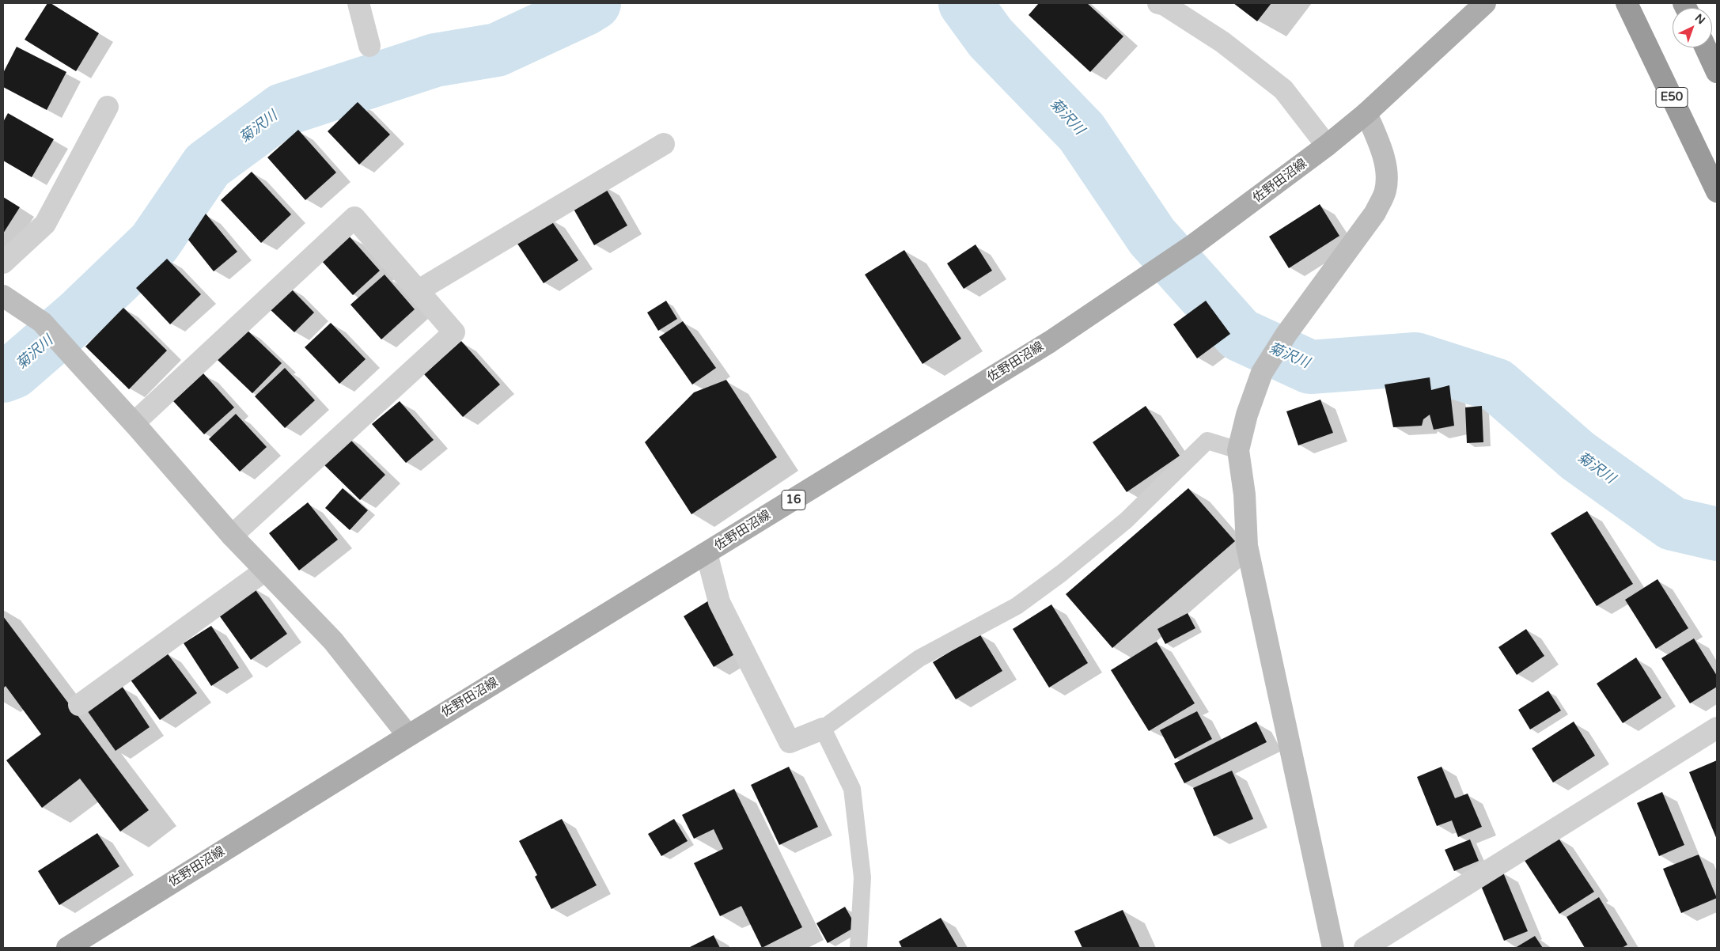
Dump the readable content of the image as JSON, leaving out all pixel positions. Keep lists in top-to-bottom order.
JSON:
{
  "streets": {
    "highway": ["E50"],
    "main road": ["佐野田沼線", "16"]
  },
  "water": ["菊沢川"],
  "north": "top right"
}
